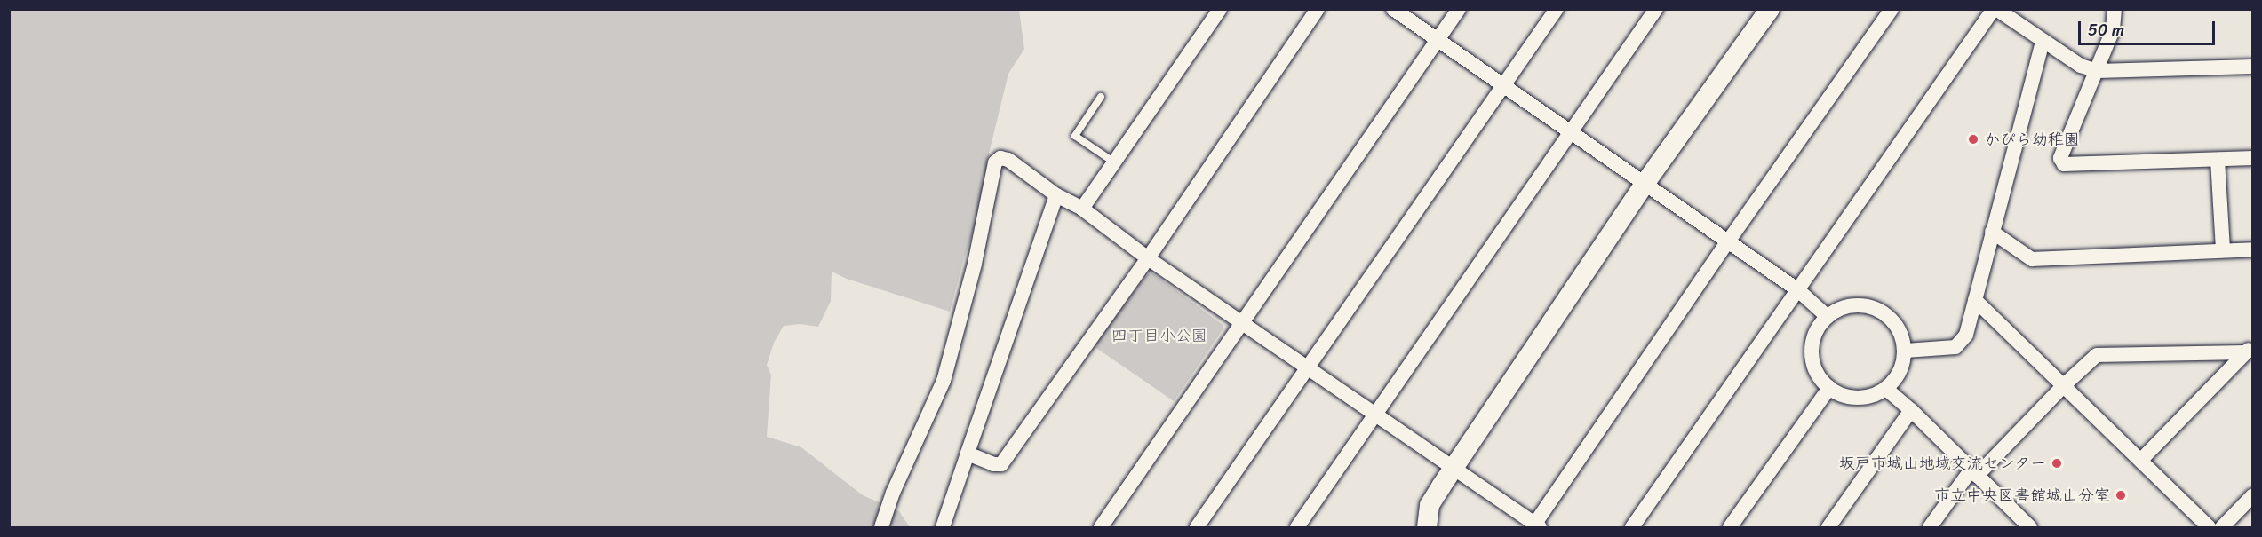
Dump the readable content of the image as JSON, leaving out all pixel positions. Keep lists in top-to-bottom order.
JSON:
{
  "parks": ["四丁目小公園"],
  "places": ["かぴら幼稚園", "坂戸市城山地域交流センター", "市立中央図書館城山分室"],
  "scale_bar": "50 m"
}
